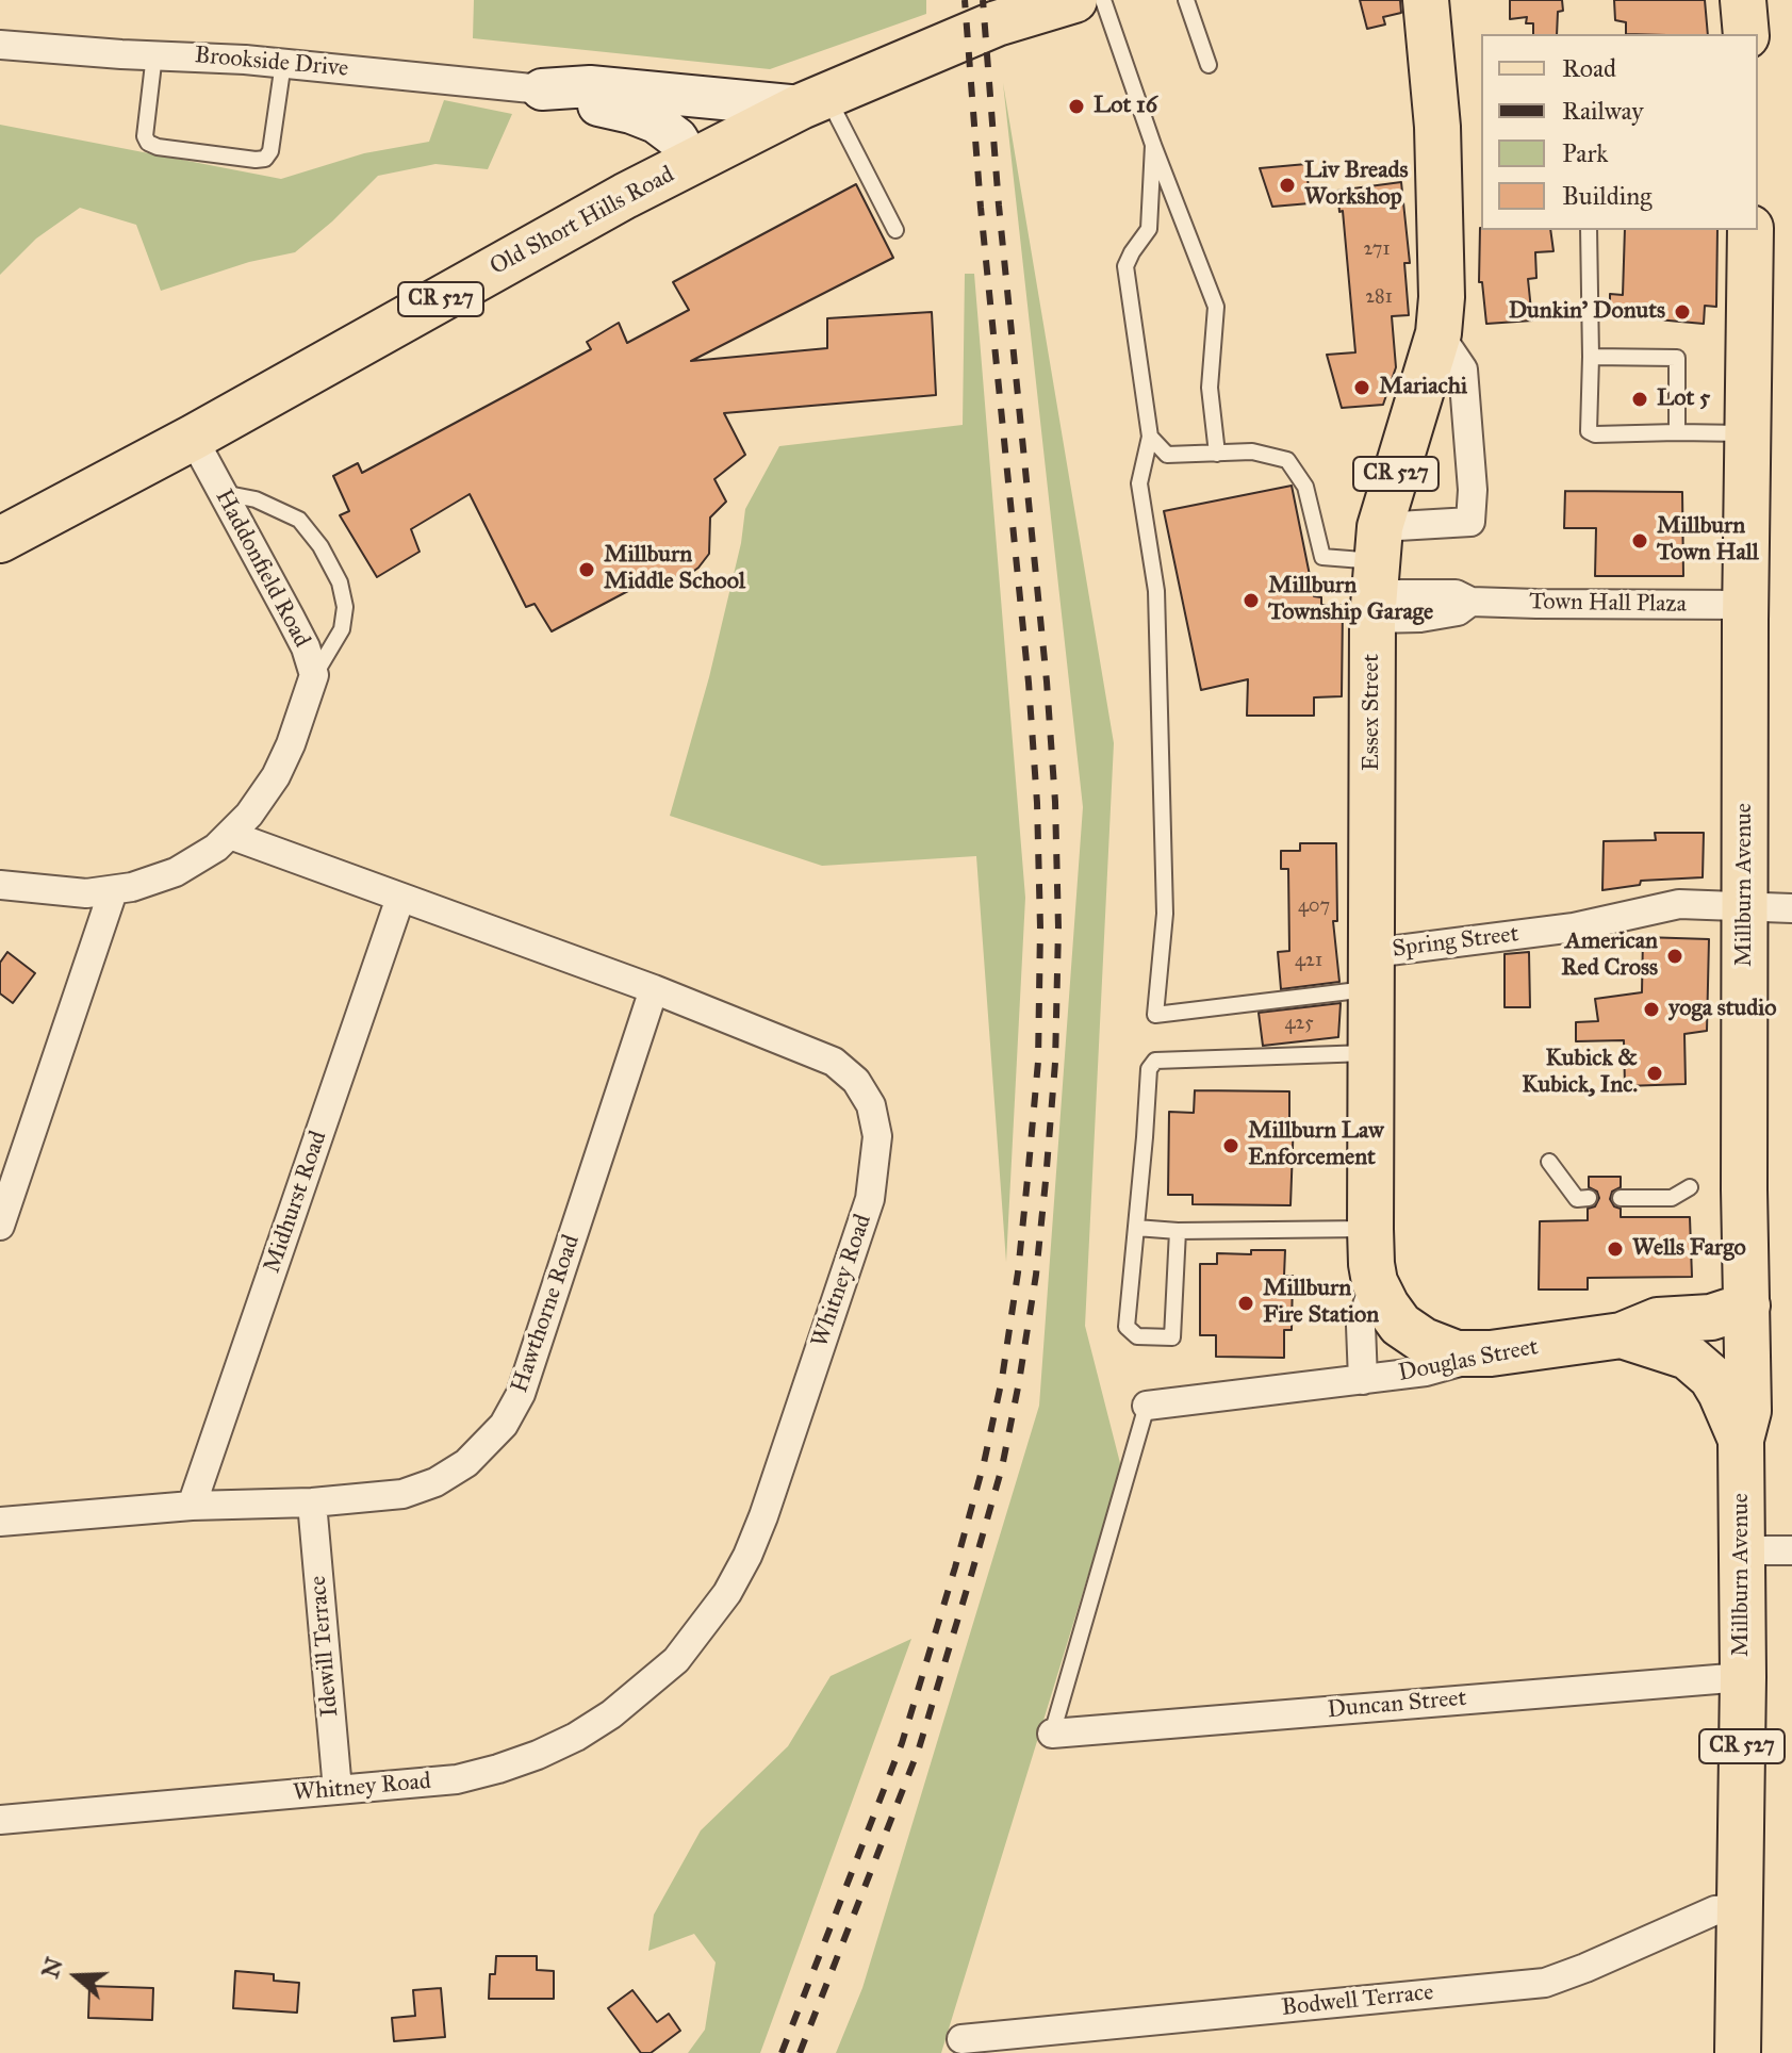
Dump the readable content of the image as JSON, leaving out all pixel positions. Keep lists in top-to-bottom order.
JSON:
{
  "streets": {
    "main road": [
      "Brookside Drive",
      "Old Short Hills Road",
      "CR 527",
      "Essex Street",
      "Millburn Avenue",
      "Douglas Street"
    ],
    "street": [
      "Haddonfield Road",
      "Town Hall Plaza",
      "Spring Street",
      "Midhurst Road",
      "Whitney Road",
      "Hawthorne Road",
      "Idewill Terrace",
      "Duncan Street",
      "Bodwell Terrace"
    ]
  },
  "crossings": [
    ["Brookside Drive", "Old Short Hills Road"],
    ["Old Short Hills Road", "Haddonfield Road"],
    ["Haddonfield Road", "Whitney Road"],
    ["Town Hall Plaza", "Essex Street"],
    ["Town Hall Plaza", "Millburn Avenue"],
    ["Essex Street", "Spring Street"],
    ["Essex Street", "Douglas Street"],
    ["Millburn Avenue", "Spring Street"],
    ["Millburn Avenue", "Douglas Street"],
    ["Millburn Avenue", "Duncan Street"],
    ["Millburn Avenue", "Bodwell Terrace"],
    ["Midhurst Road", "Whitney Road"],
    ["Midhurst Road", "Hawthorne Road"],
    ["Whitney Road", "Hawthorne Road"],
    ["Whitney Road", "Idewill Terrace"],
    ["Hawthorne Road", "Idewill Terrace"]
  ],
  "places": [
    "Lot 16",
    "Liv Breads Workshop",
    "Dunkin' Donuts",
    "Mariachi",
    "Lot 5",
    "Millburn Town Hall",
    "Millburn Middle School",
    "Millburn Township Garage",
    "American Red Cross",
    "yoga studio",
    "Kubick & Kubick, Inc.",
    "Millburn Law Enforcement",
    "Wells Fargo",
    "Millburn Fire Station"
  ],
  "house_numbers": [
    "271",
    "281",
    "407",
    "421",
    "425"
  ],
  "legend": [
    "Road",
    "Railway",
    "Park",
    "Building"
  ],
  "north": "left"
}
